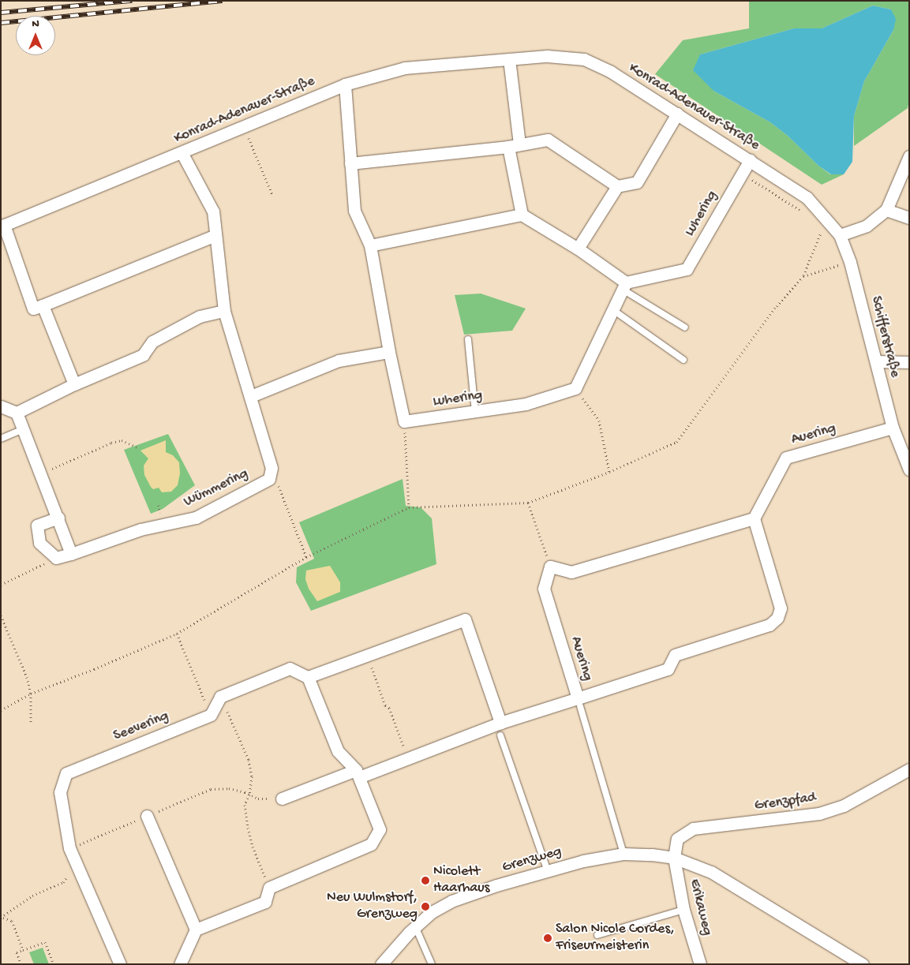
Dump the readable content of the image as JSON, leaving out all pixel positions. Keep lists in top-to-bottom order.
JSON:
{
  "streets": {
    "street": [
      "Konrad-Adenauer-Straße",
      "Luhering",
      "Schifferstraße",
      "Auering",
      "Wümmering",
      "Seevering",
      "Grenzpfad",
      "Grenzweg",
      "Erikaweg"
    ]
  },
  "crossings": [
    ["Konrad-Adenauer-Straße", "Luhering"],
    ["Konrad-Adenauer-Straße", "Schifferstraße"],
    ["Schifferstraße", "Auering"],
    ["Grenzpfad", "Grenzweg"],
    ["Grenzpfad", "Erikaweg"],
    ["Grenzweg", "Erikaweg"]
  ],
  "places": ["Nicolett Haarhaus", "Neu Wulmstorf, Grenzweg", "Salon Nicole Cordes, Friseurmeisterin"],
  "north": "top"
}
